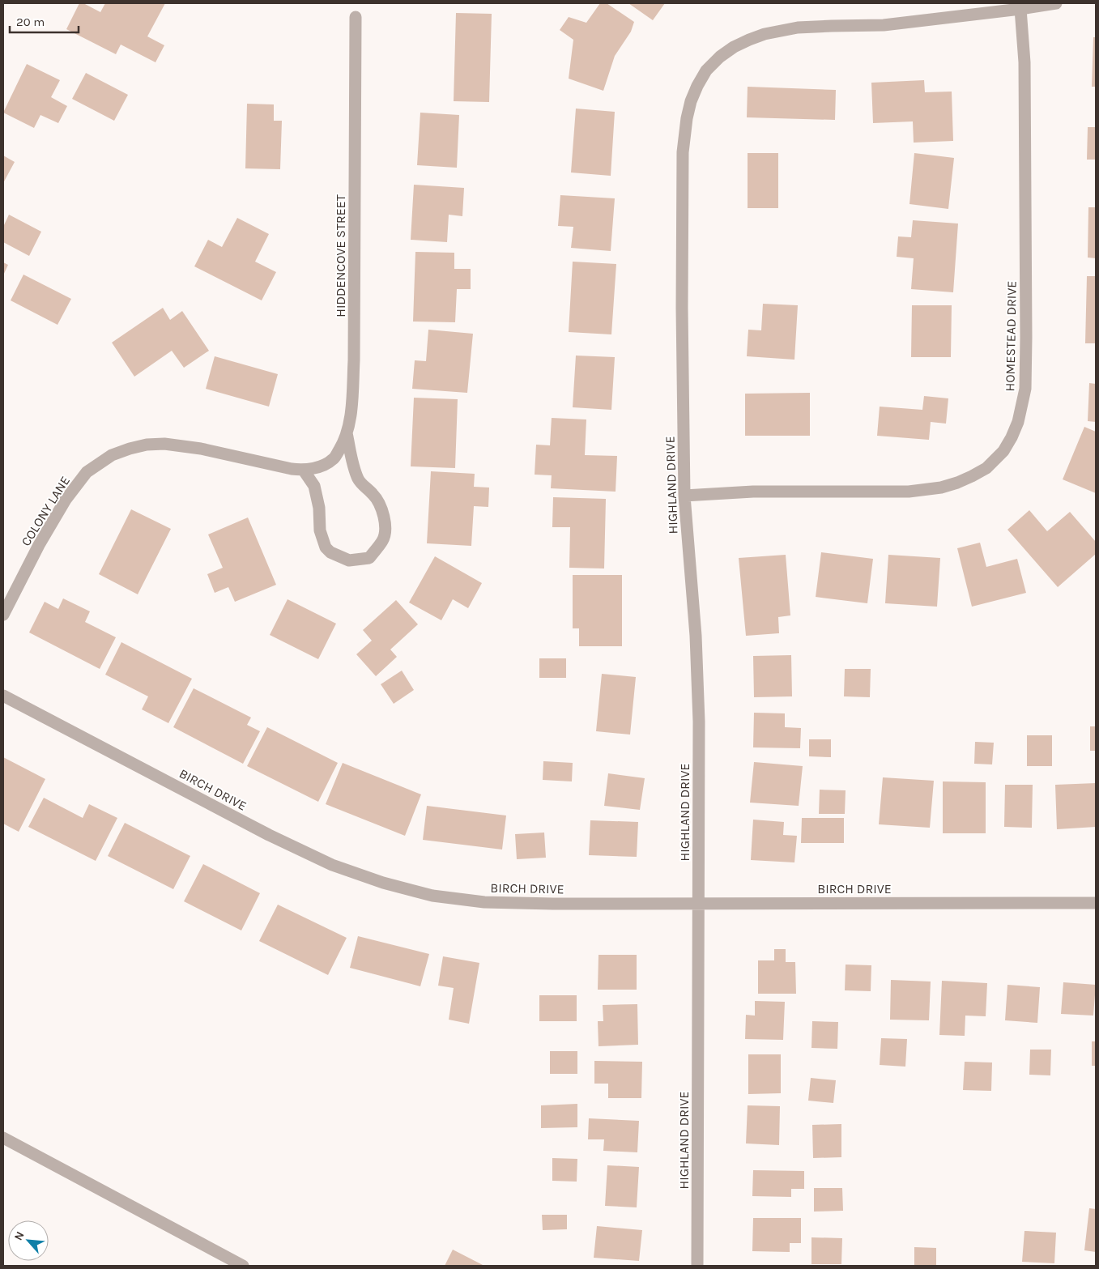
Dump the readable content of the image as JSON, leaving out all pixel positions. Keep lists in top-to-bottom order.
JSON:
{
  "streets": {
    "street": [
      "HIDDENCOVE STREET",
      "HOMESTEAD DRIVE",
      "HIGHLAND DRIVE",
      "COLONY LANE",
      "BIRCH DRIVE"
    ]
  },
  "crossings": [
    ["HIDDENCOVE STREET", "COLONY LANE"],
    ["HOMESTEAD DRIVE", "HIGHLAND DRIVE"],
    ["HIGHLAND DRIVE", "BIRCH DRIVE"]
  ],
  "scale_bar": "20 m",
  "north": "top left"
}
